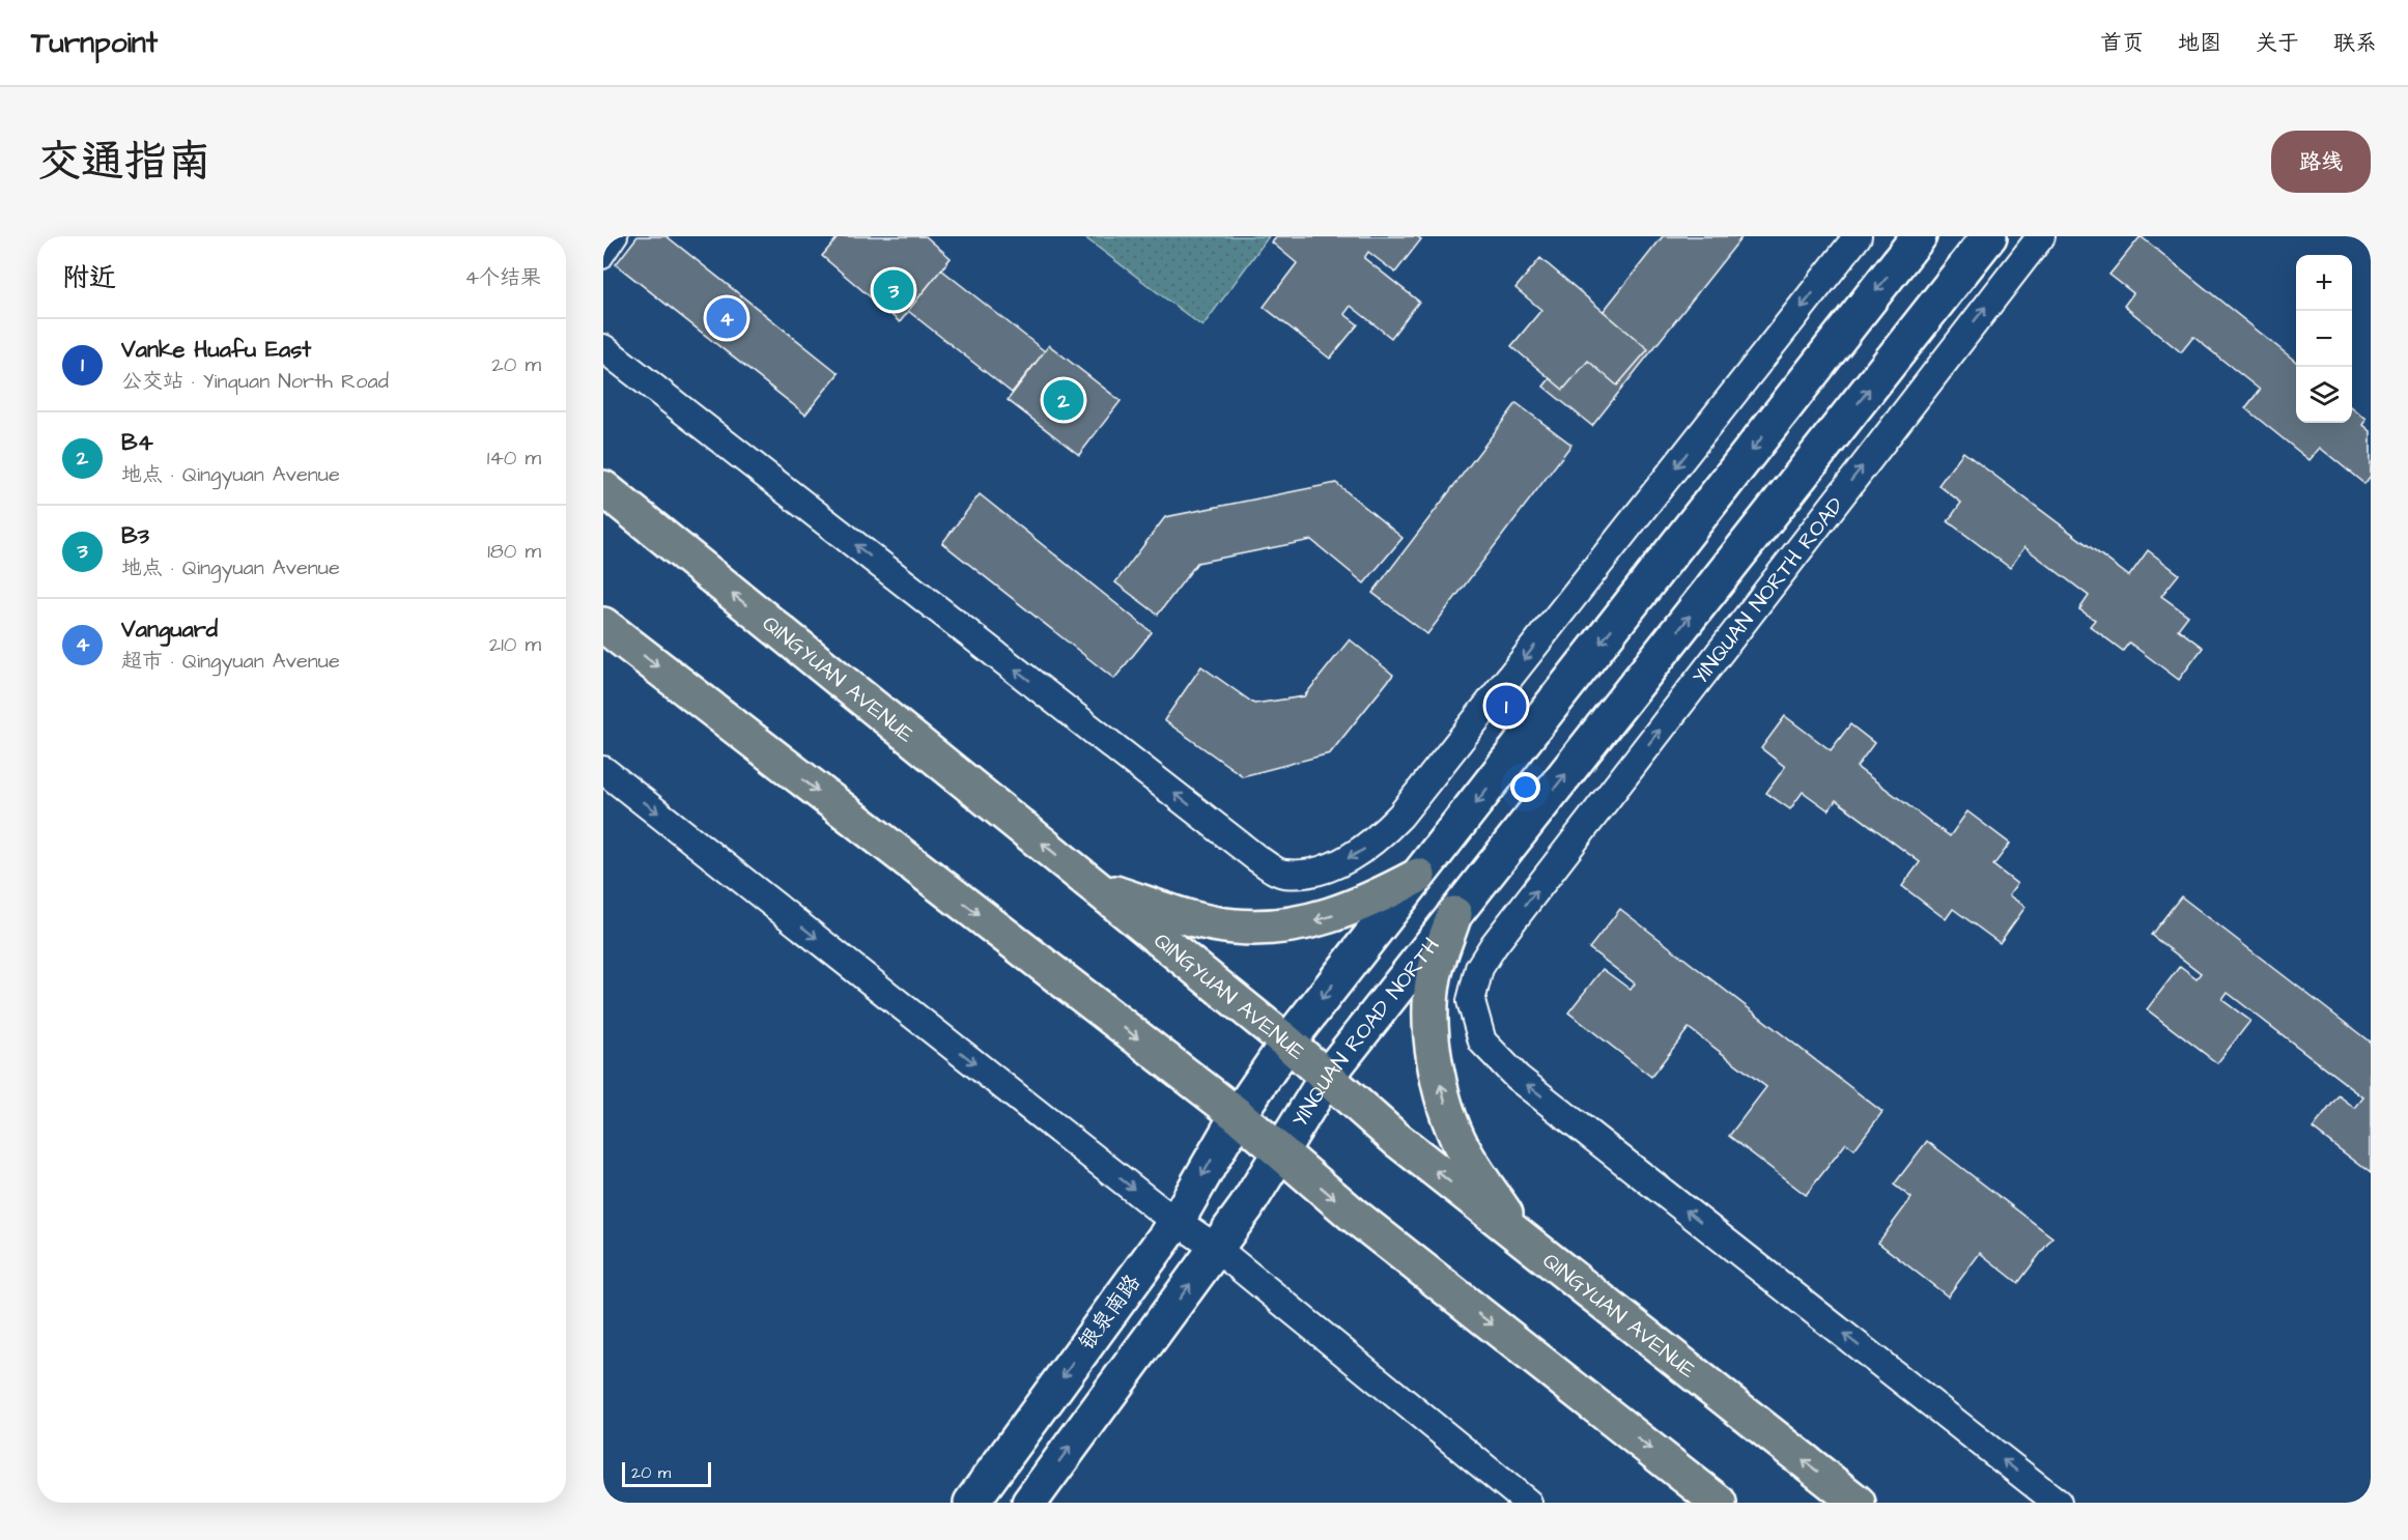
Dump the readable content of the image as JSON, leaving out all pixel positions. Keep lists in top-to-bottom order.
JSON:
{
  "streets": {
    "highway": ["QINGYUAN AVENUE"],
    "main road": ["YINQUAN NORTH ROAD", "YINQUAN ROAD NORTH", "银泉南路"]
  },
  "crossings": [
    ["YINQUAN NORTH ROAD", "YINQUAN ROAD NORTH"],
    ["QINGYUAN AVENUE", "YINQUAN ROAD NORTH"]
  ],
  "scale_bar": "20 m",
  "page": {
    "header": "Turnpoint",
    "nav": [
      "首页",
      "地图",
      "关于",
      "联系"
    ],
    "title": "交通指南",
    "buttons": "路线",
    "heading": ["附近", "4个结果"],
    "map_buttons": ["+", "−"],
    "pins": [
      "3",
      "4",
      "2",
      "1"
    ],
    "list": [
      {
        "mark": "1",
        "name": "Vanke Huafu East",
        "note": "公交站 · Yinquan North Road",
        "value": "20 m"
      },
      {
        "mark": "2",
        "name": "B4",
        "note": "地点 · Qingyuan Avenue",
        "value": "140 m"
      },
      {
        "mark": "3",
        "name": "B3",
        "note": "地点 · Qingyuan Avenue",
        "value": "180 m"
      },
      {
        "mark": "4",
        "name": "Vanguard",
        "note": "超市 · Qingyuan Avenue",
        "value": "210 m"
      }
    ],
    "scale": "20 m"
  }
}
